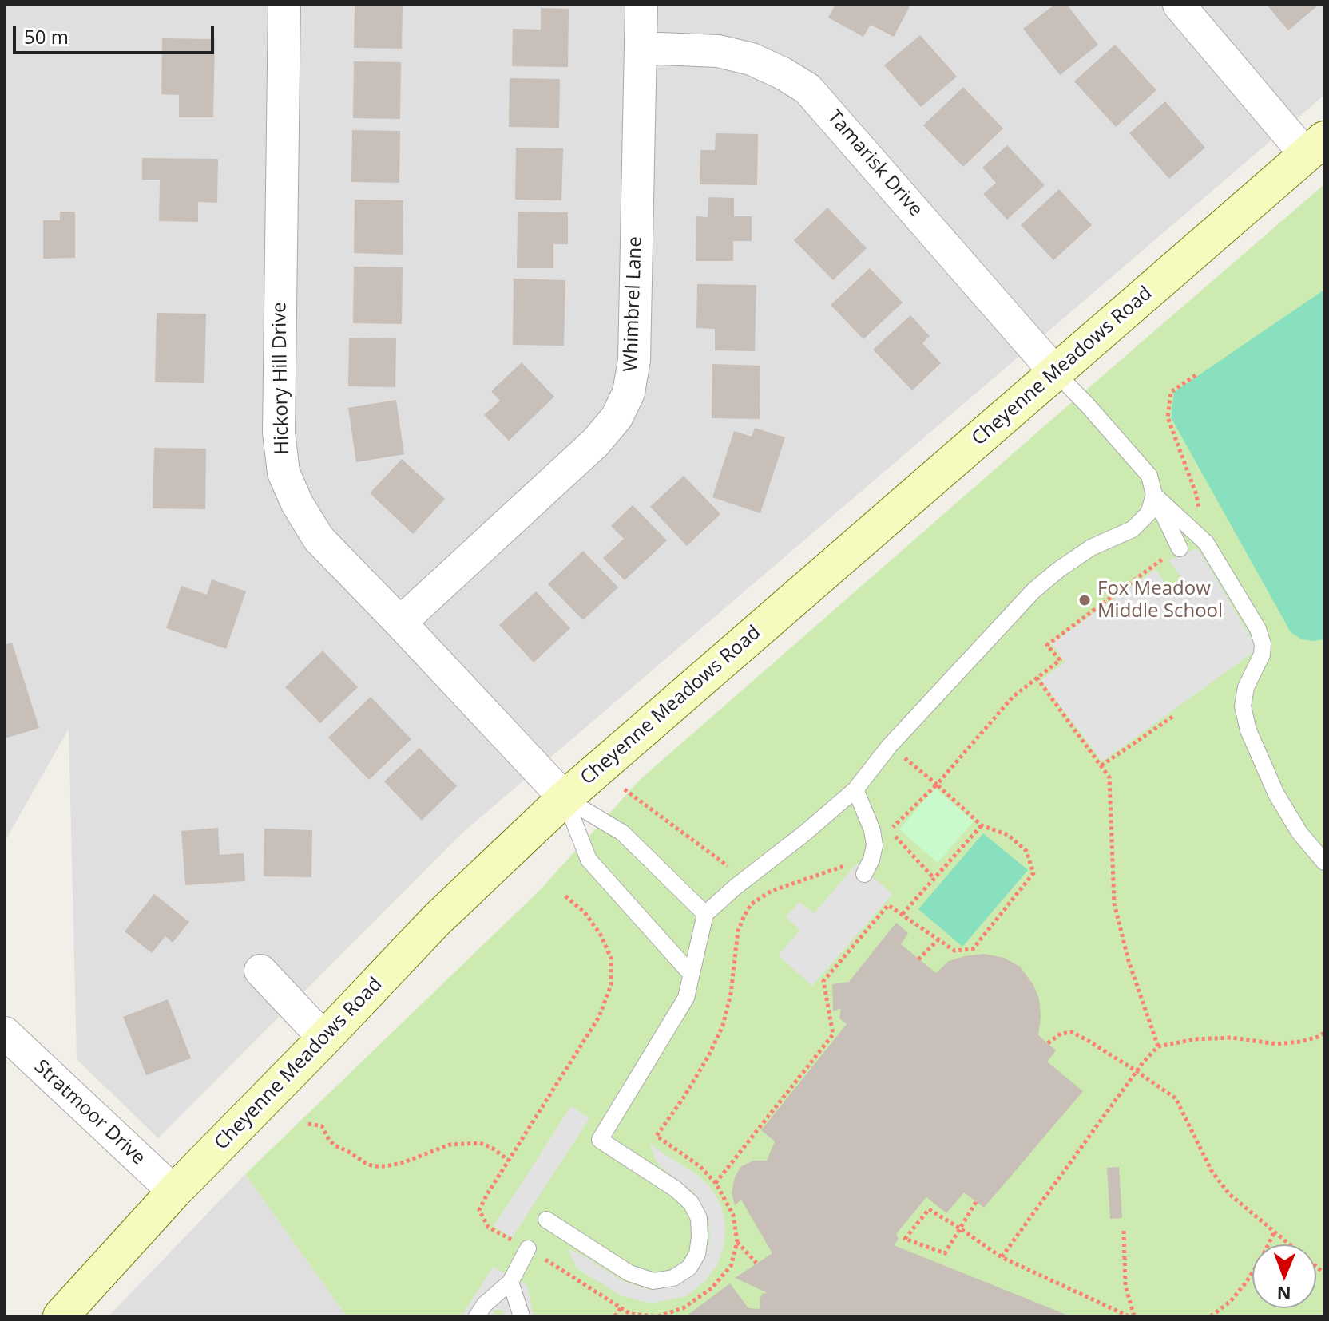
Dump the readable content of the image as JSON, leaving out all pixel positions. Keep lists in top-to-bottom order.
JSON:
{
  "streets": {
    "main road": ["Cheyenne Meadows Road"],
    "street": [
      "Tamarisk Drive",
      "Whimbrel Lane",
      "Hickory Hill Drive",
      "Stratmoor Drive"
    ]
  },
  "crossings": [
    ["Tamarisk Drive", "Whimbrel Lane"],
    ["Tamarisk Drive", "Cheyenne Meadows Road"],
    ["Whimbrel Lane", "Hickory Hill Drive"],
    ["Cheyenne Meadows Road", "Hickory Hill Drive"],
    ["Cheyenne Meadows Road", "Stratmoor Drive"]
  ],
  "places": ["Fox Meadow Middle School"],
  "scale_bar": "50 m",
  "north": "bottom"
}
